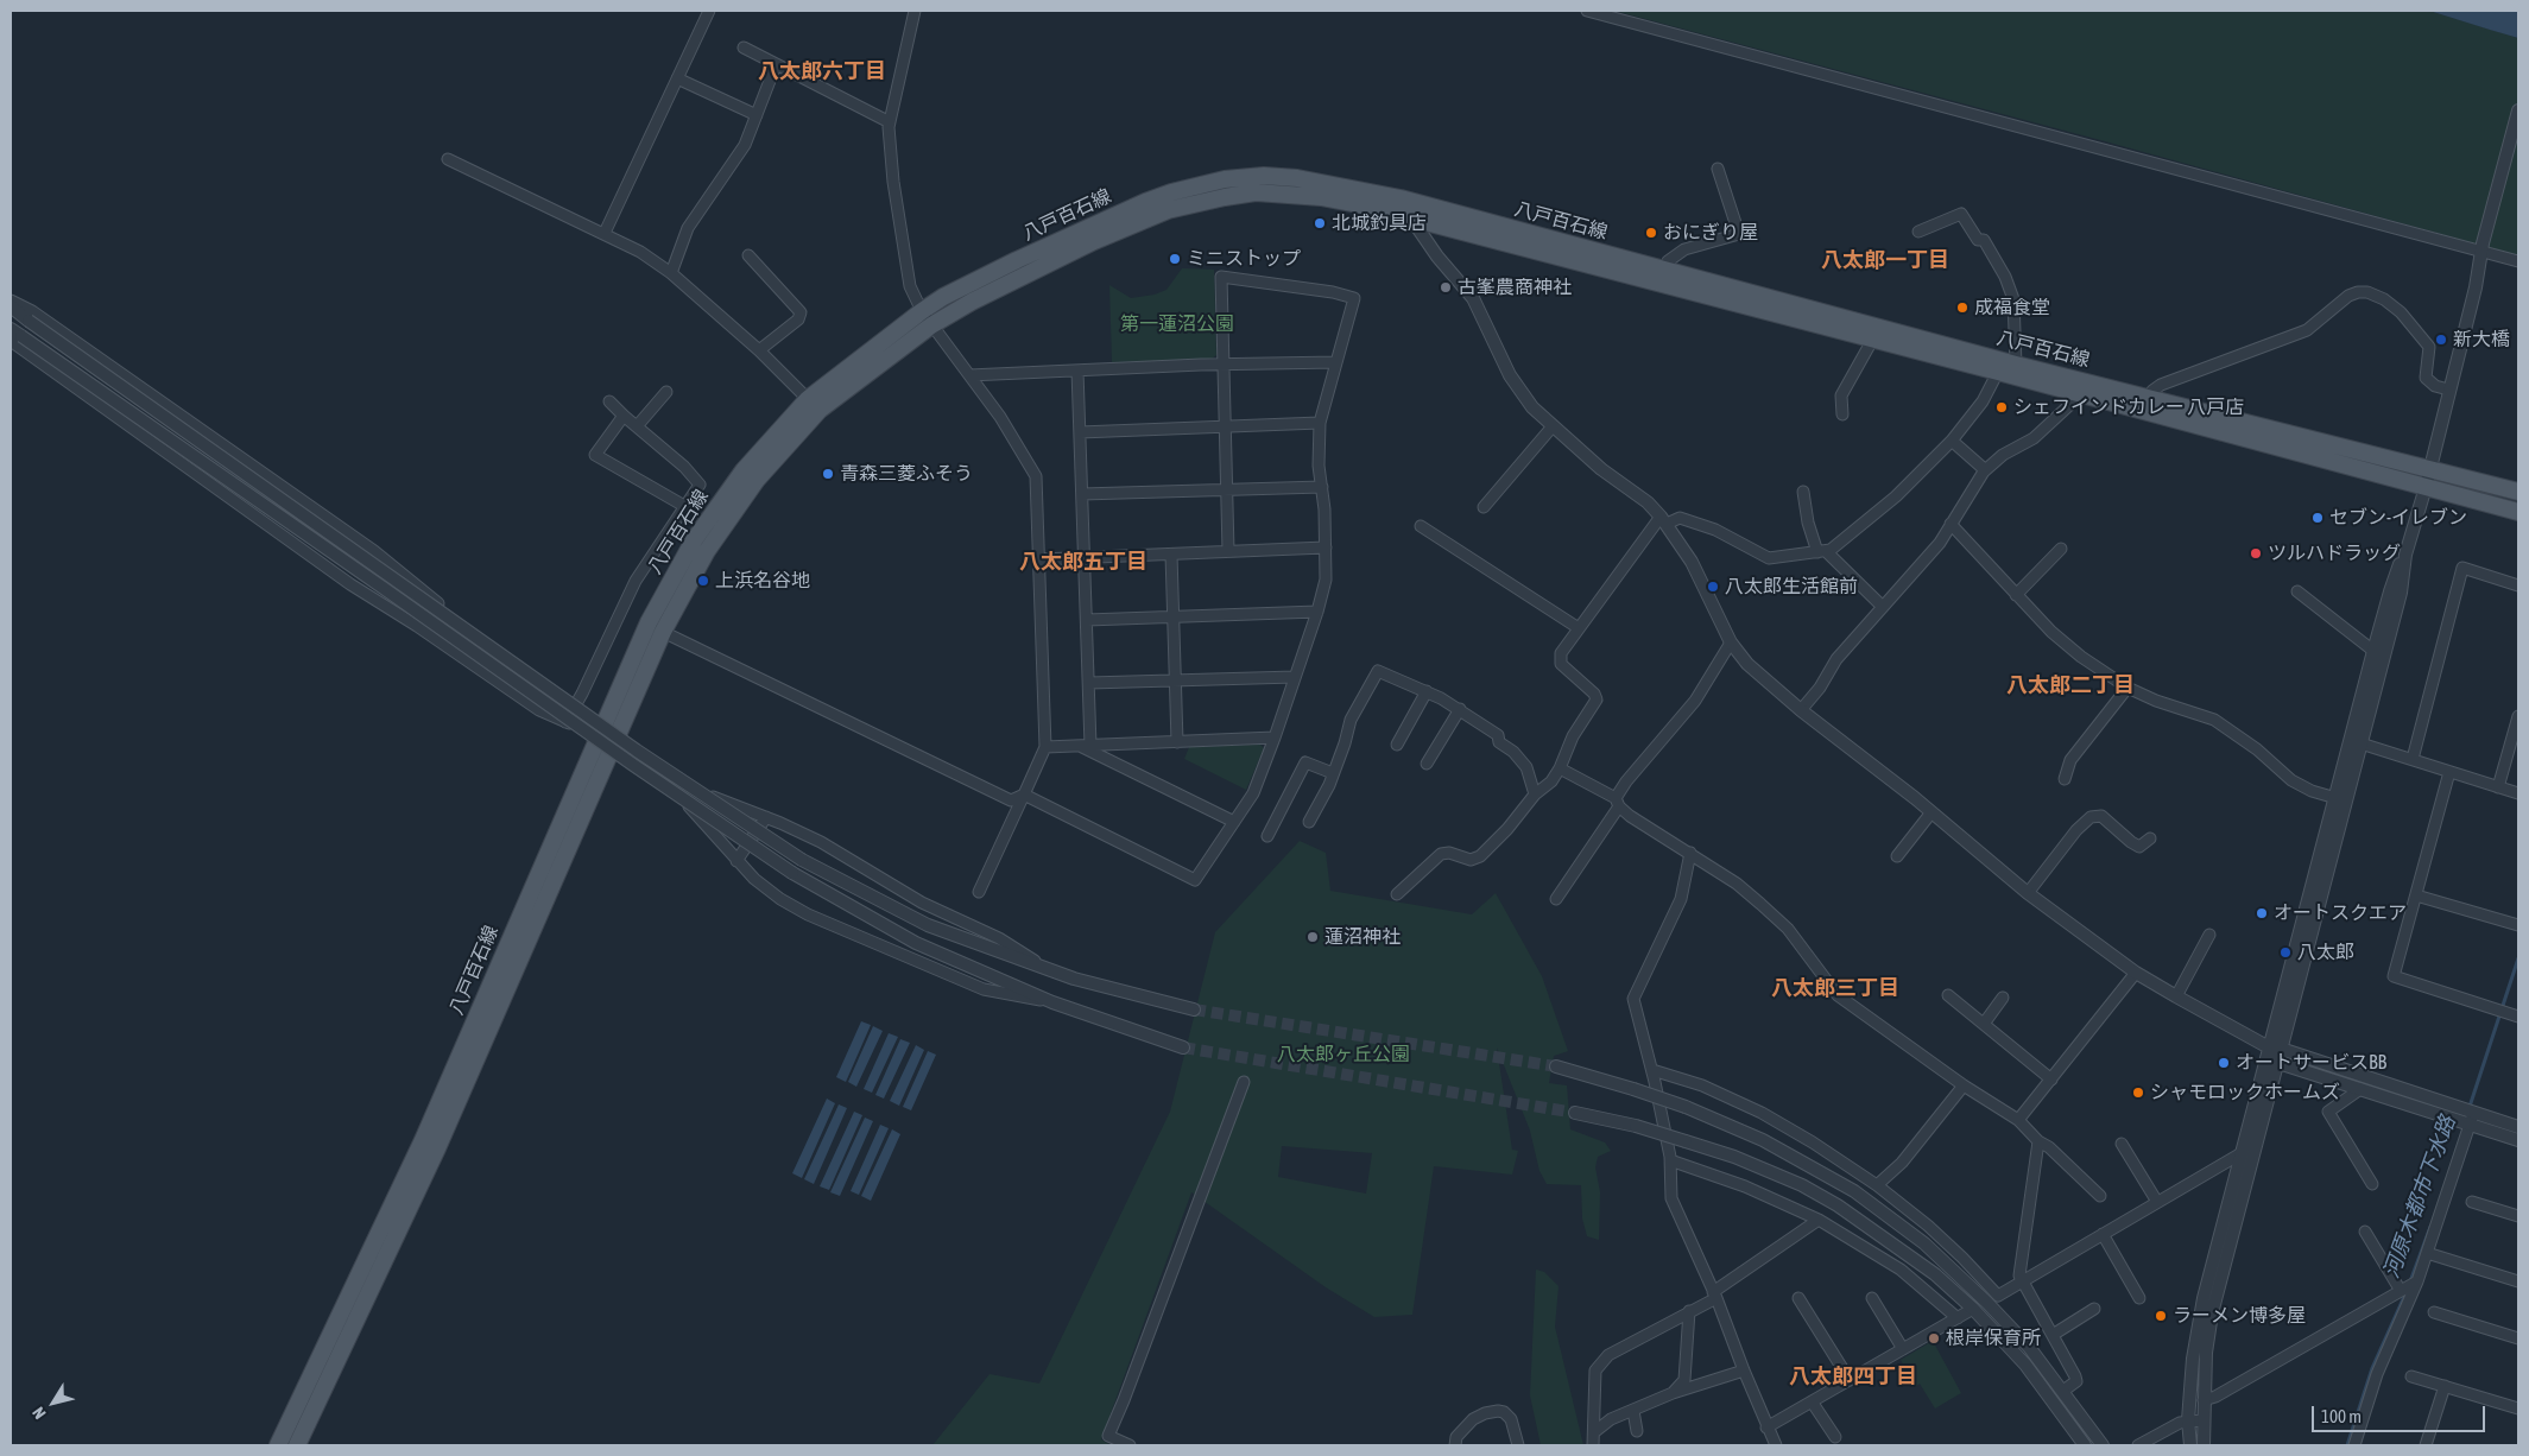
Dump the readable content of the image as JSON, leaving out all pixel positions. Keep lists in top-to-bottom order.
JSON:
{
  "streets": {
    "main road": ["八戸百石線"]
  },
  "districts": [
    "八太郎六丁目",
    "八太郎一丁目",
    "八太郎五丁目",
    "八太郎二丁目",
    "八太郎三丁目",
    "八太郎四丁目"
  ],
  "water": ["河原木都市下水路"],
  "parks": ["第一蓮沼公園", "八太郎ヶ丘公園"],
  "places": [
    "北城釣具店",
    "おにぎり屋",
    "ミニストップ",
    "古峯農商神社",
    "成福食堂",
    "新大橋",
    "シェフインドカレー 八戸店",
    "青森三菱ふそう",
    "セブン-イレブン",
    "ツルハドラッグ",
    "上浜名谷地",
    "八太郎生活館前",
    "オートスクエア",
    "蓮沼神社",
    "八太郎",
    "オートサービスBB",
    "シャモロックホームズ",
    "ラーメン博多屋",
    "根岸保育所"
  ],
  "scale_bar": "100 m",
  "north": "bottom left"
}
